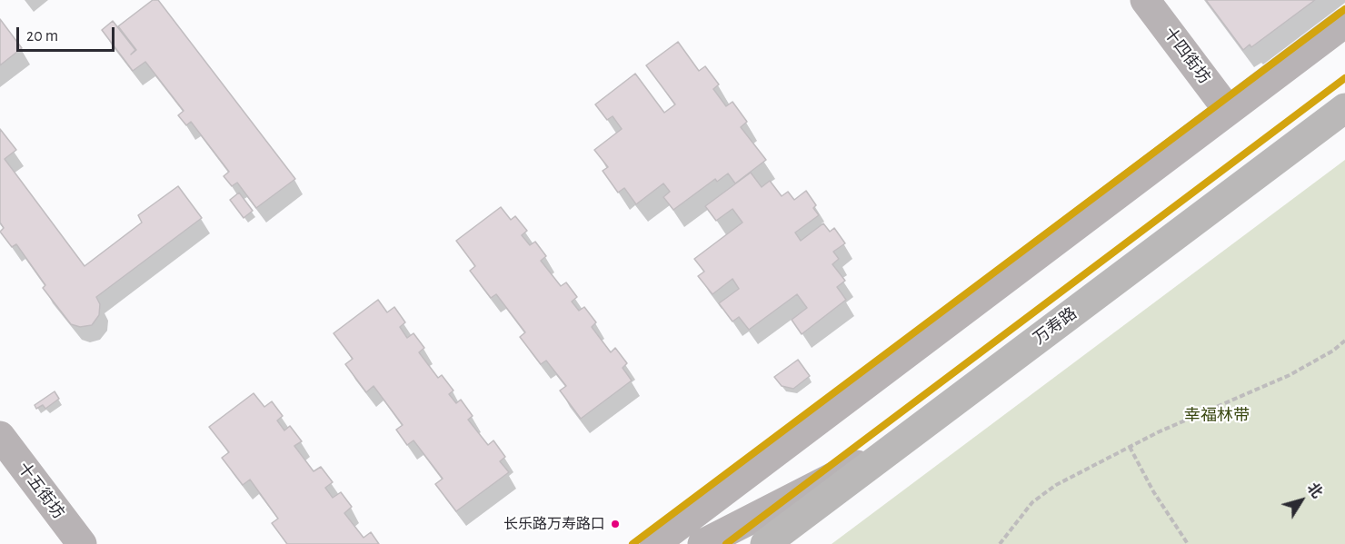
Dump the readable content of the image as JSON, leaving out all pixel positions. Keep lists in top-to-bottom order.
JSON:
{
  "streets": {
    "main road": ["十四街坊", "万寿路", "十五街坊"]
  },
  "parks": ["幸福林带"],
  "places": ["长乐路万寿路口"],
  "scale_bar": "20 m",
  "north": "top right"
}
